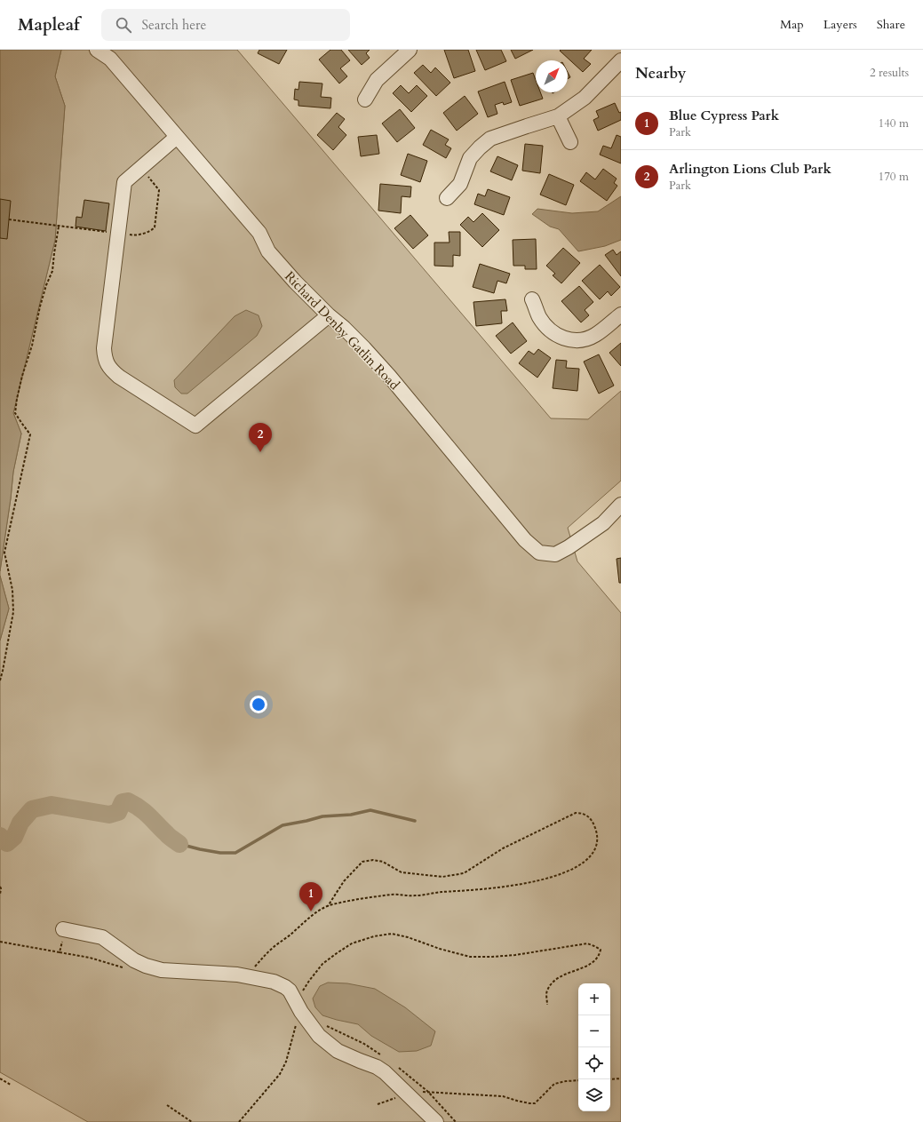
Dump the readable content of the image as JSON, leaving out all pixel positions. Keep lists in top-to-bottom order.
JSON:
{
  "streets": {
    "street": ["Richard Denby Gatlin Road"]
  },
  "north": "top right",
  "page": {
    "header": "Mapleaf",
    "search": "Search here",
    "nav": ["Map", "Layers", "Share"],
    "heading": ["Nearby", "2 results"],
    "list": [
      {
        "mark": "1",
        "name": "Blue Cypress Park",
        "note": "Park",
        "value": "140 m"
      },
      {
        "mark": "2",
        "name": "Arlington Lions Club Park",
        "note": "Park",
        "value": "170 m"
      }
    ],
    "pins": ["2", "1"],
    "map_buttons": ["+", "−"]
  }
}
